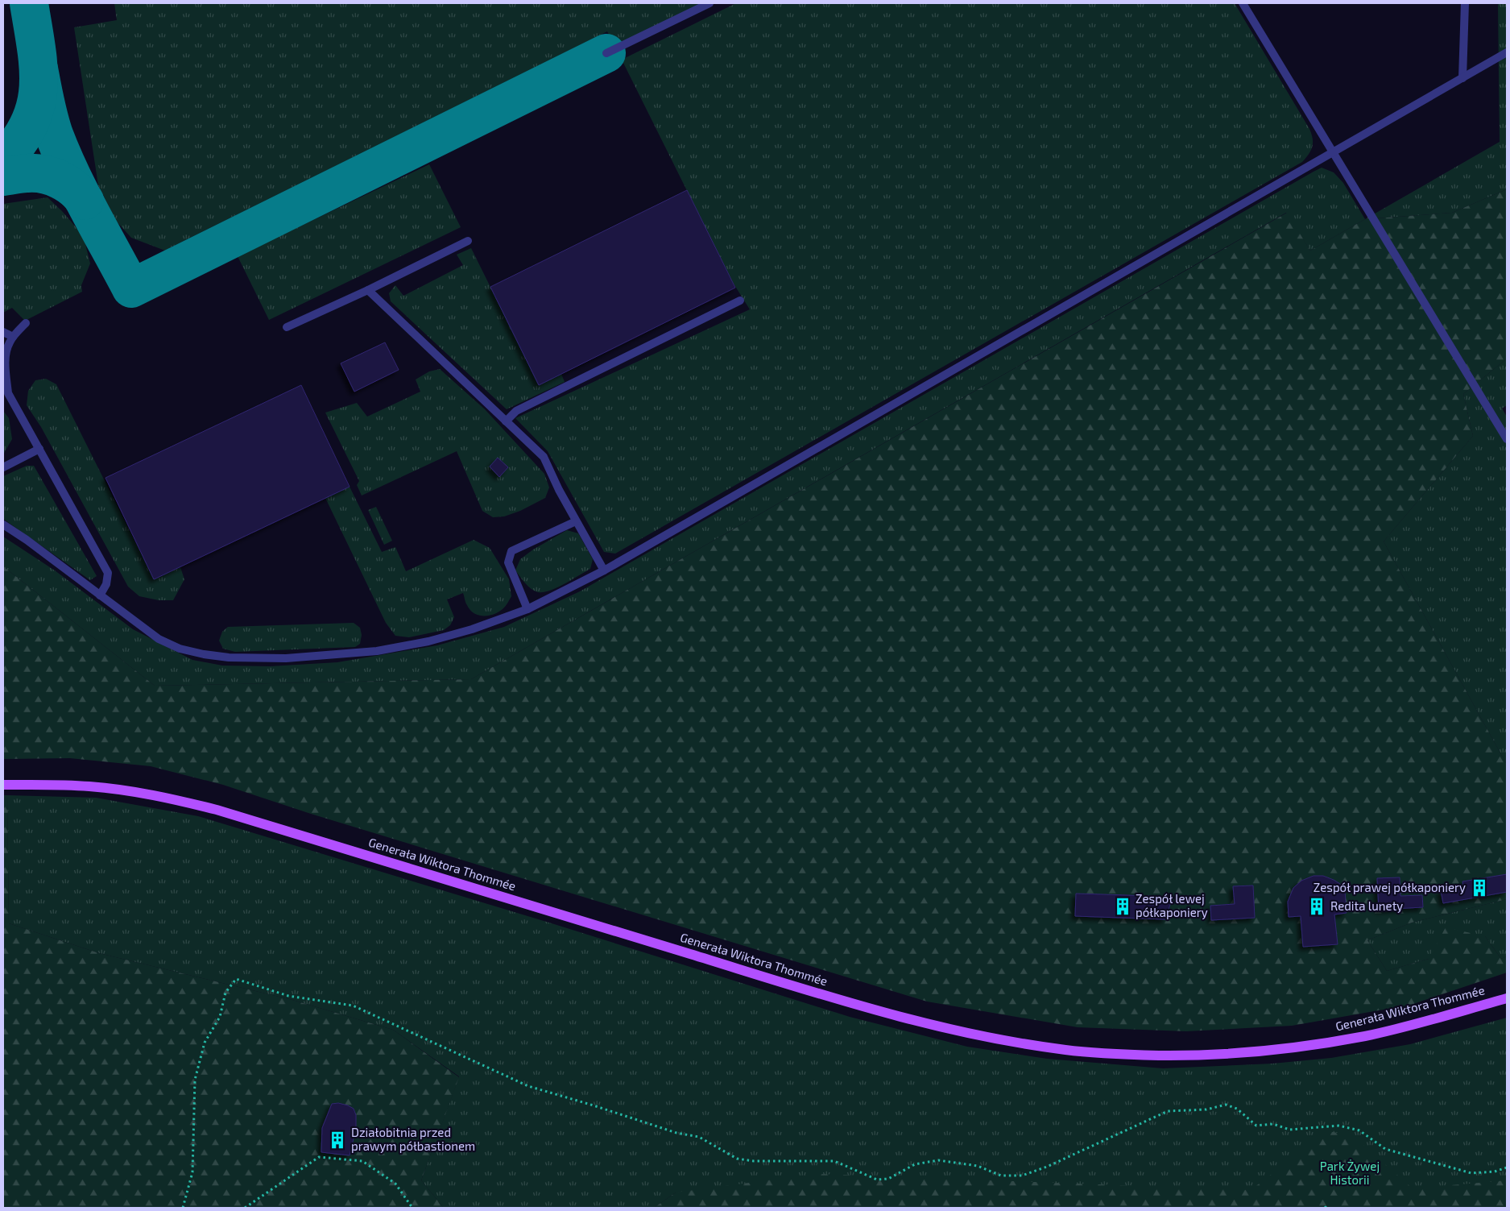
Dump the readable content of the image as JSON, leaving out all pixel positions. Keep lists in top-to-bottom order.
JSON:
{
  "streets": {
    "main road": ["Generała Wiktora Thommée"]
  },
  "parks": ["Park Żywej Historii"],
  "places": {
    "building": [
      "Zespół prawej półkaponiery",
      "Zespół lewej półkaponiery",
      "Redita lunety",
      "Działobitnia przed prawym półbastionem"
    ]
  }
}
